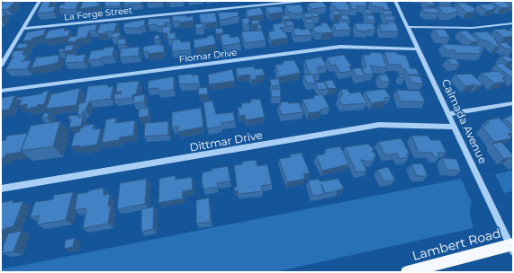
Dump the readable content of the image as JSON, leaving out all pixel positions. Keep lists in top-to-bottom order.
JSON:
{
  "streets": {
    "main road": ["Lambert Road"],
    "street": [
      "La Forge Street",
      "Flomar Drive",
      "Calmada Avenue",
      "Dittmar Drive"
    ]
  },
  "crossings": [
    ["Flomar Drive", "Calmada Avenue"],
    ["Calmada Avenue", "Dittmar Drive"],
    ["Calmada Avenue", "Lambert Road"]
  ]
}
